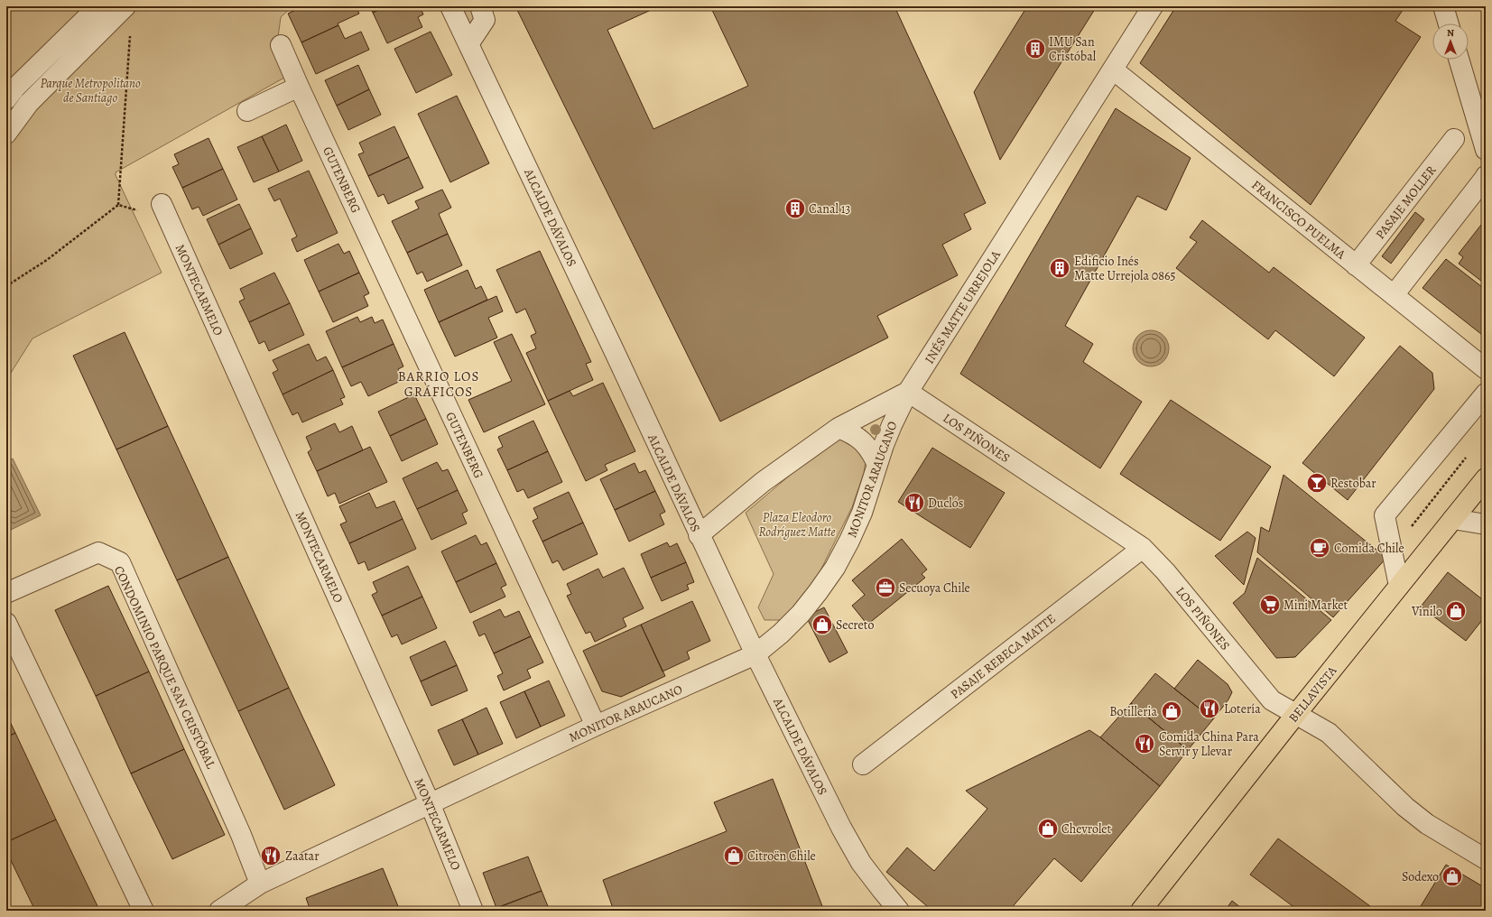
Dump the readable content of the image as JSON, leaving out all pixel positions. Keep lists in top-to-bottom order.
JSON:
{
  "streets": {
    "main road": ["BELLAVISTA"],
    "street": [
      "GUTENBERG",
      "PASAJE MOLLER",
      "ALCALDE DÁVALOS",
      "FRANCISCO PUELMA",
      "MONTECARMELO",
      "INÉS MATTE URREJOLA",
      "LOS PIÑONES",
      "MONITOR ARAUCANO",
      "PASAJE REBECA MATTE",
      "CONDOMINIO PARQUE SAN CRISTÓBAL"
    ]
  },
  "crossings": [
    ["GUTENBERG", "MONITOR ARAUCANO"],
    ["PASAJE MOLLER", "FRANCISCO PUELMA"],
    ["ALCALDE DÁVALOS", "MONITOR ARAUCANO"],
    ["FRANCISCO PUELMA", "INÉS MATTE URREJOLA"],
    ["MONTECARMELO", "MONITOR ARAUCANO"],
    ["INÉS MATTE URREJOLA", "LOS PIÑONES"],
    ["INÉS MATTE URREJOLA", "MONITOR ARAUCANO"],
    ["LOS PIÑONES", "MONITOR ARAUCANO"],
    ["LOS PIÑONES", "PASAJE REBECA MATTE"],
    ["LOS PIÑONES", "BELLAVISTA"],
    ["MONITOR ARAUCANO", "CONDOMINIO PARQUE SAN CRISTÓBAL"]
  ],
  "districts": ["BARRIO LOS GRÁFICOS"],
  "parks": ["Parque Metropolitano de Santiago", "Plaza Eleodoro Rodríguez Matte"],
  "places": {
    "building": ["IMU San Cristóbal", "Canal 13", "Edificio Inés Matte Urrejola 0865"],
    "bar": ["Restobar"],
    "restaurant": [
      "Duclós",
      "Lotería",
      "Comida China Para Servir y Llevar",
      "Zaatar"
    ],
    "cafe": ["Comida Chile"],
    "office": ["Secuoya Chile"],
    "supermarket": ["Mini Market"],
    "shop": [
      "Vinilo",
      "Secreto",
      "Botilleria",
      "Chevrolet",
      "Citroën Chile",
      "Sodexo"
    ]
  },
  "north": "top"
}
